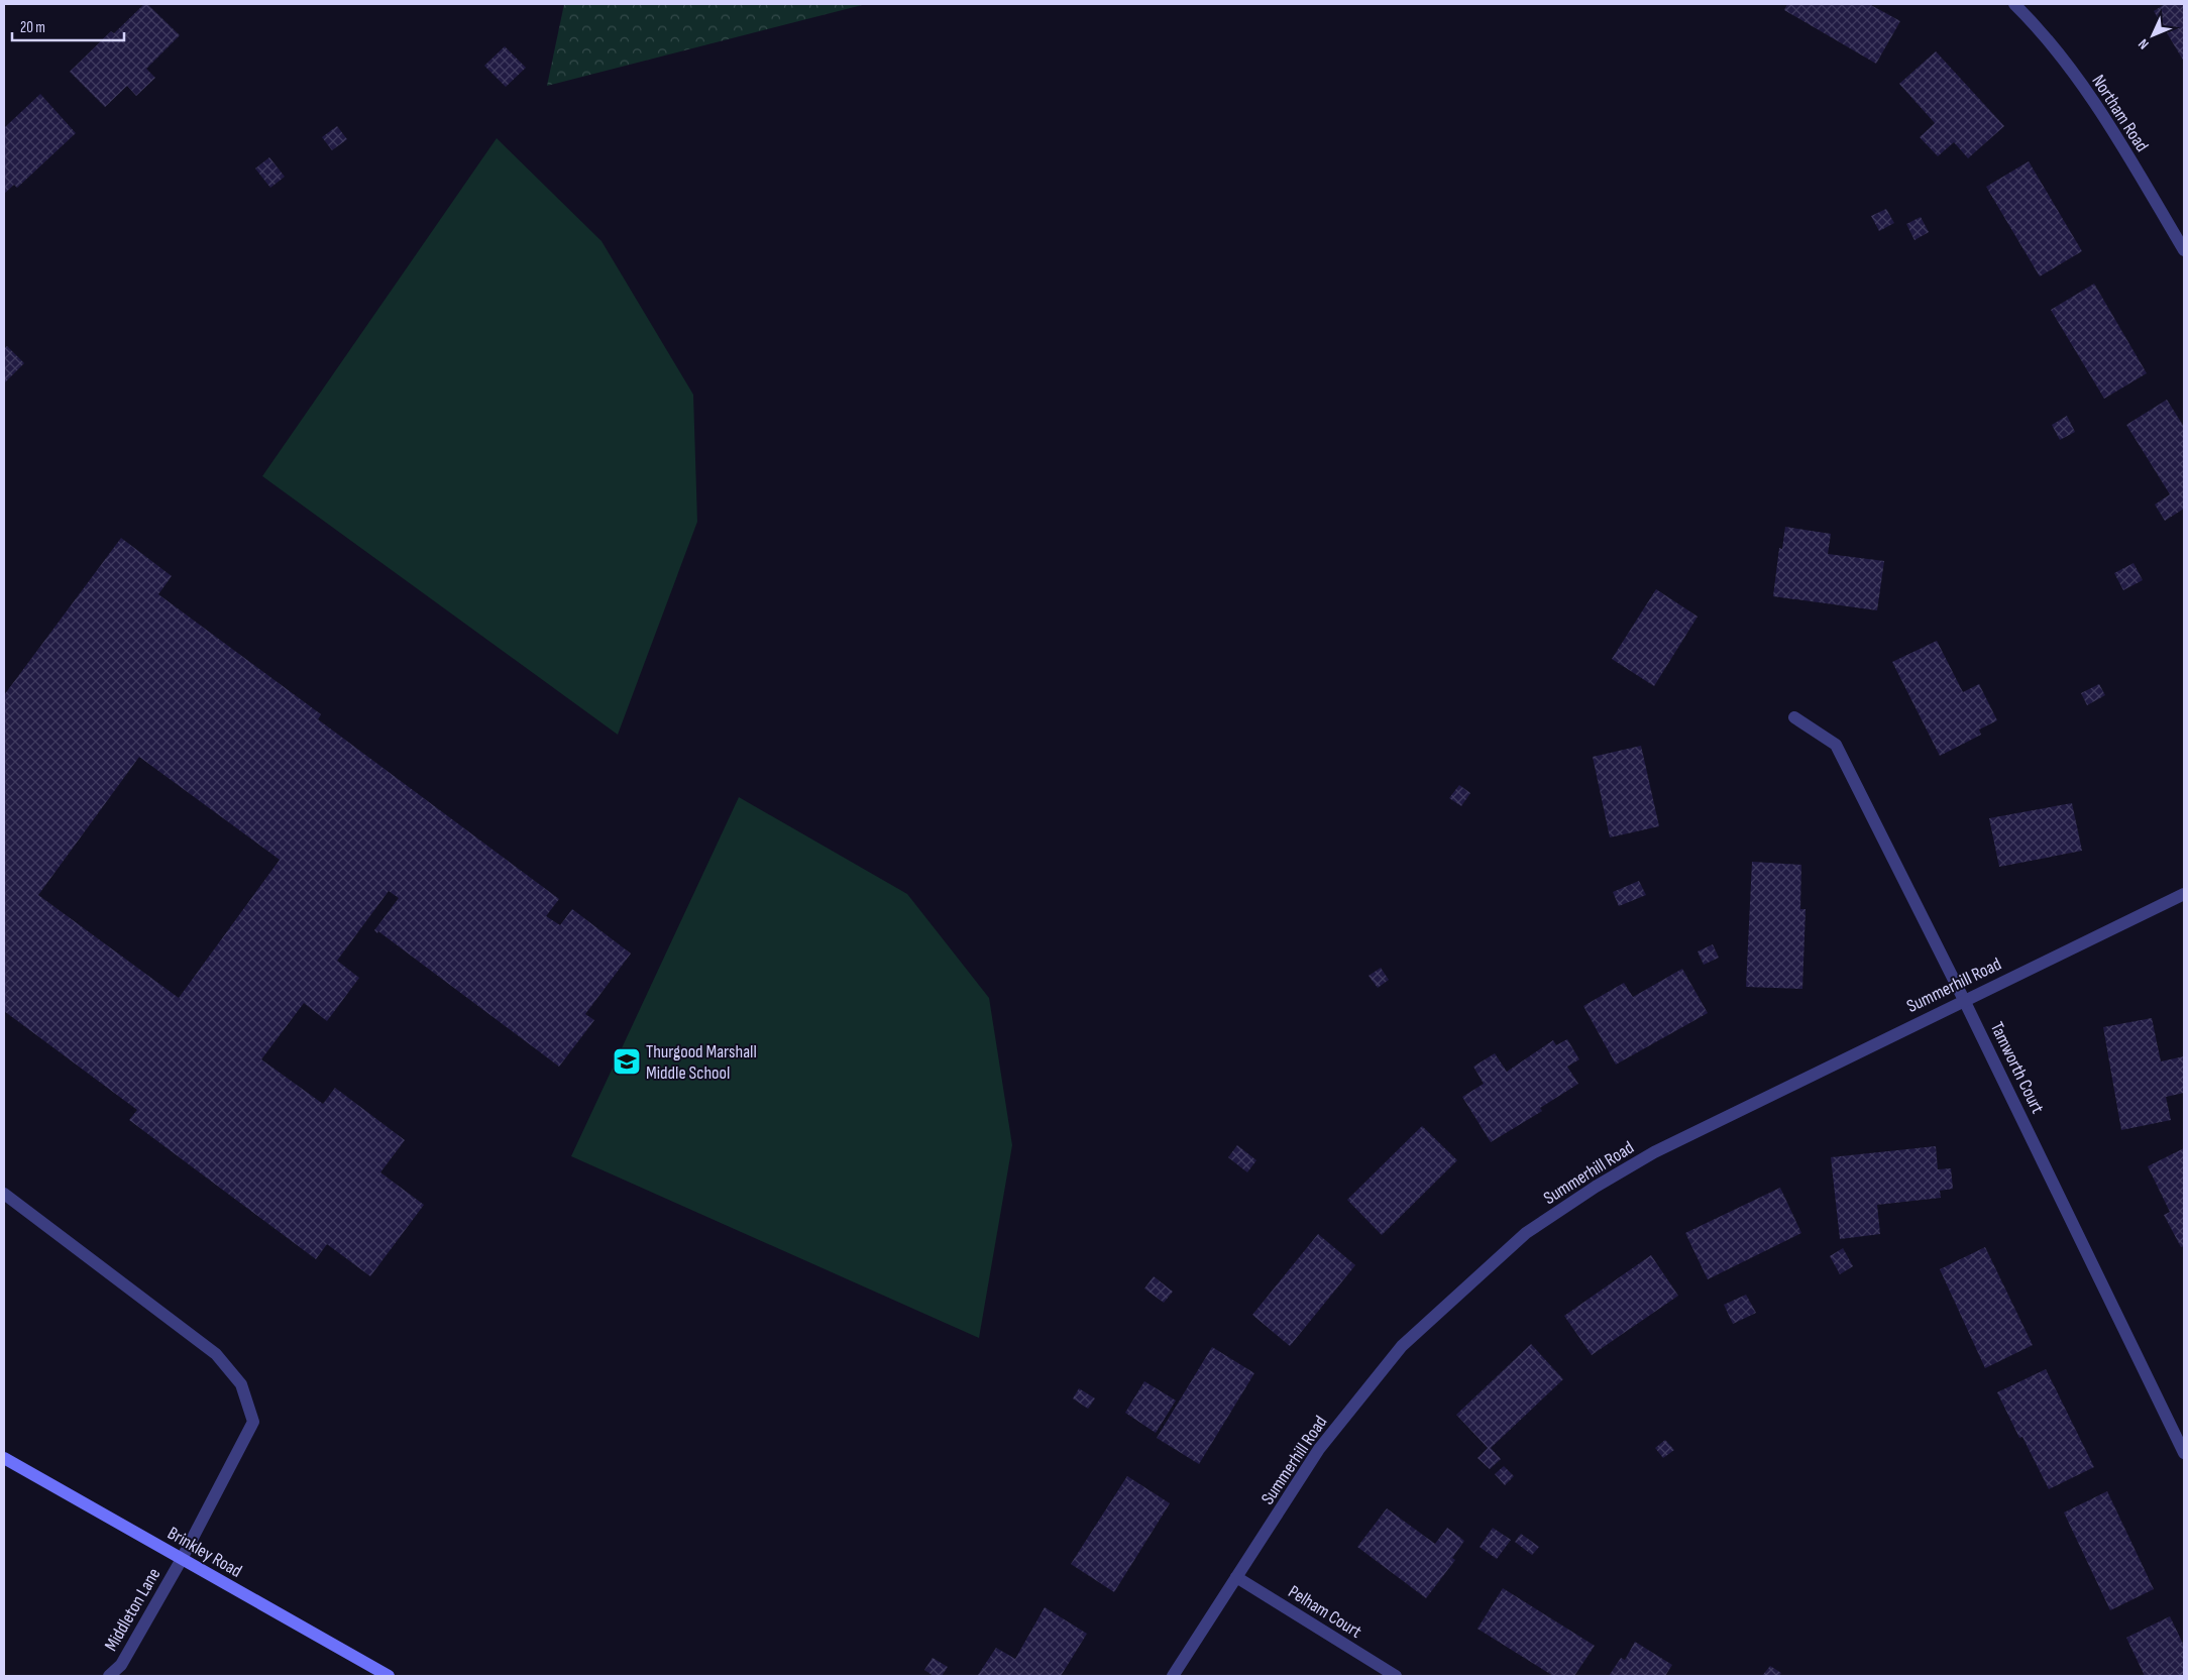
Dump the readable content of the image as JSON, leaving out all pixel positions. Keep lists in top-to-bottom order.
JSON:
{
  "streets": {
    "main road": ["Brinkley Road"],
    "street": [
      "Northam Road",
      "Summerhill Road",
      "Tamworth Court",
      "Middleton Lane",
      "Pelham Court"
    ]
  },
  "crossings": [
    ["Summerhill Road", "Tamworth Court"],
    ["Summerhill Road", "Pelham Court"],
    ["Brinkley Road", "Middleton Lane"]
  ],
  "places": {
    "school or university": ["Thurgood Marshall Middle School"]
  },
  "scale_bar": "20 m",
  "north": "bottom left"
}
